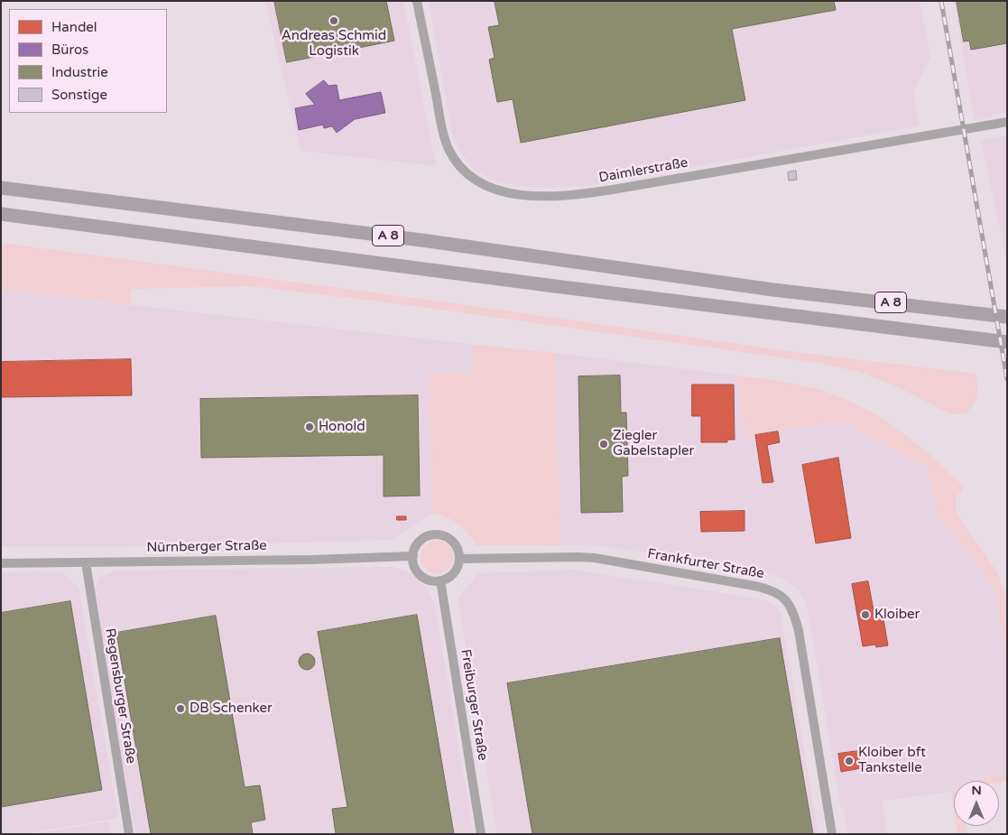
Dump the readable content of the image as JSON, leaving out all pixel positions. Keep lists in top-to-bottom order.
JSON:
{
  "streets": {
    "highway": ["A 8"],
    "street": [
      "Daimlerstraße",
      "Nürnberger Straße",
      "Frankfurter Straße",
      "Regensburger Straße",
      "Freiburger Straße"
    ]
  },
  "crossings": [
    ["Nürnberger Straße", "Frankfurter Straße"],
    ["Nürnberger Straße", "Regensburger Straße"],
    ["Nürnberger Straße", "Freiburger Straße"],
    ["Frankfurter Straße", "Freiburger Straße"]
  ],
  "places": [
    "Andreas Schmid Logistik",
    "Honold",
    "Ziegler Gabelstapler",
    "Kloiber",
    "DB Schenker",
    "Kloiber bft Tankstelle"
  ],
  "legend": [
    "Handel",
    "Büros",
    "Industrie",
    "Sonstige"
  ],
  "north": "top"
}
